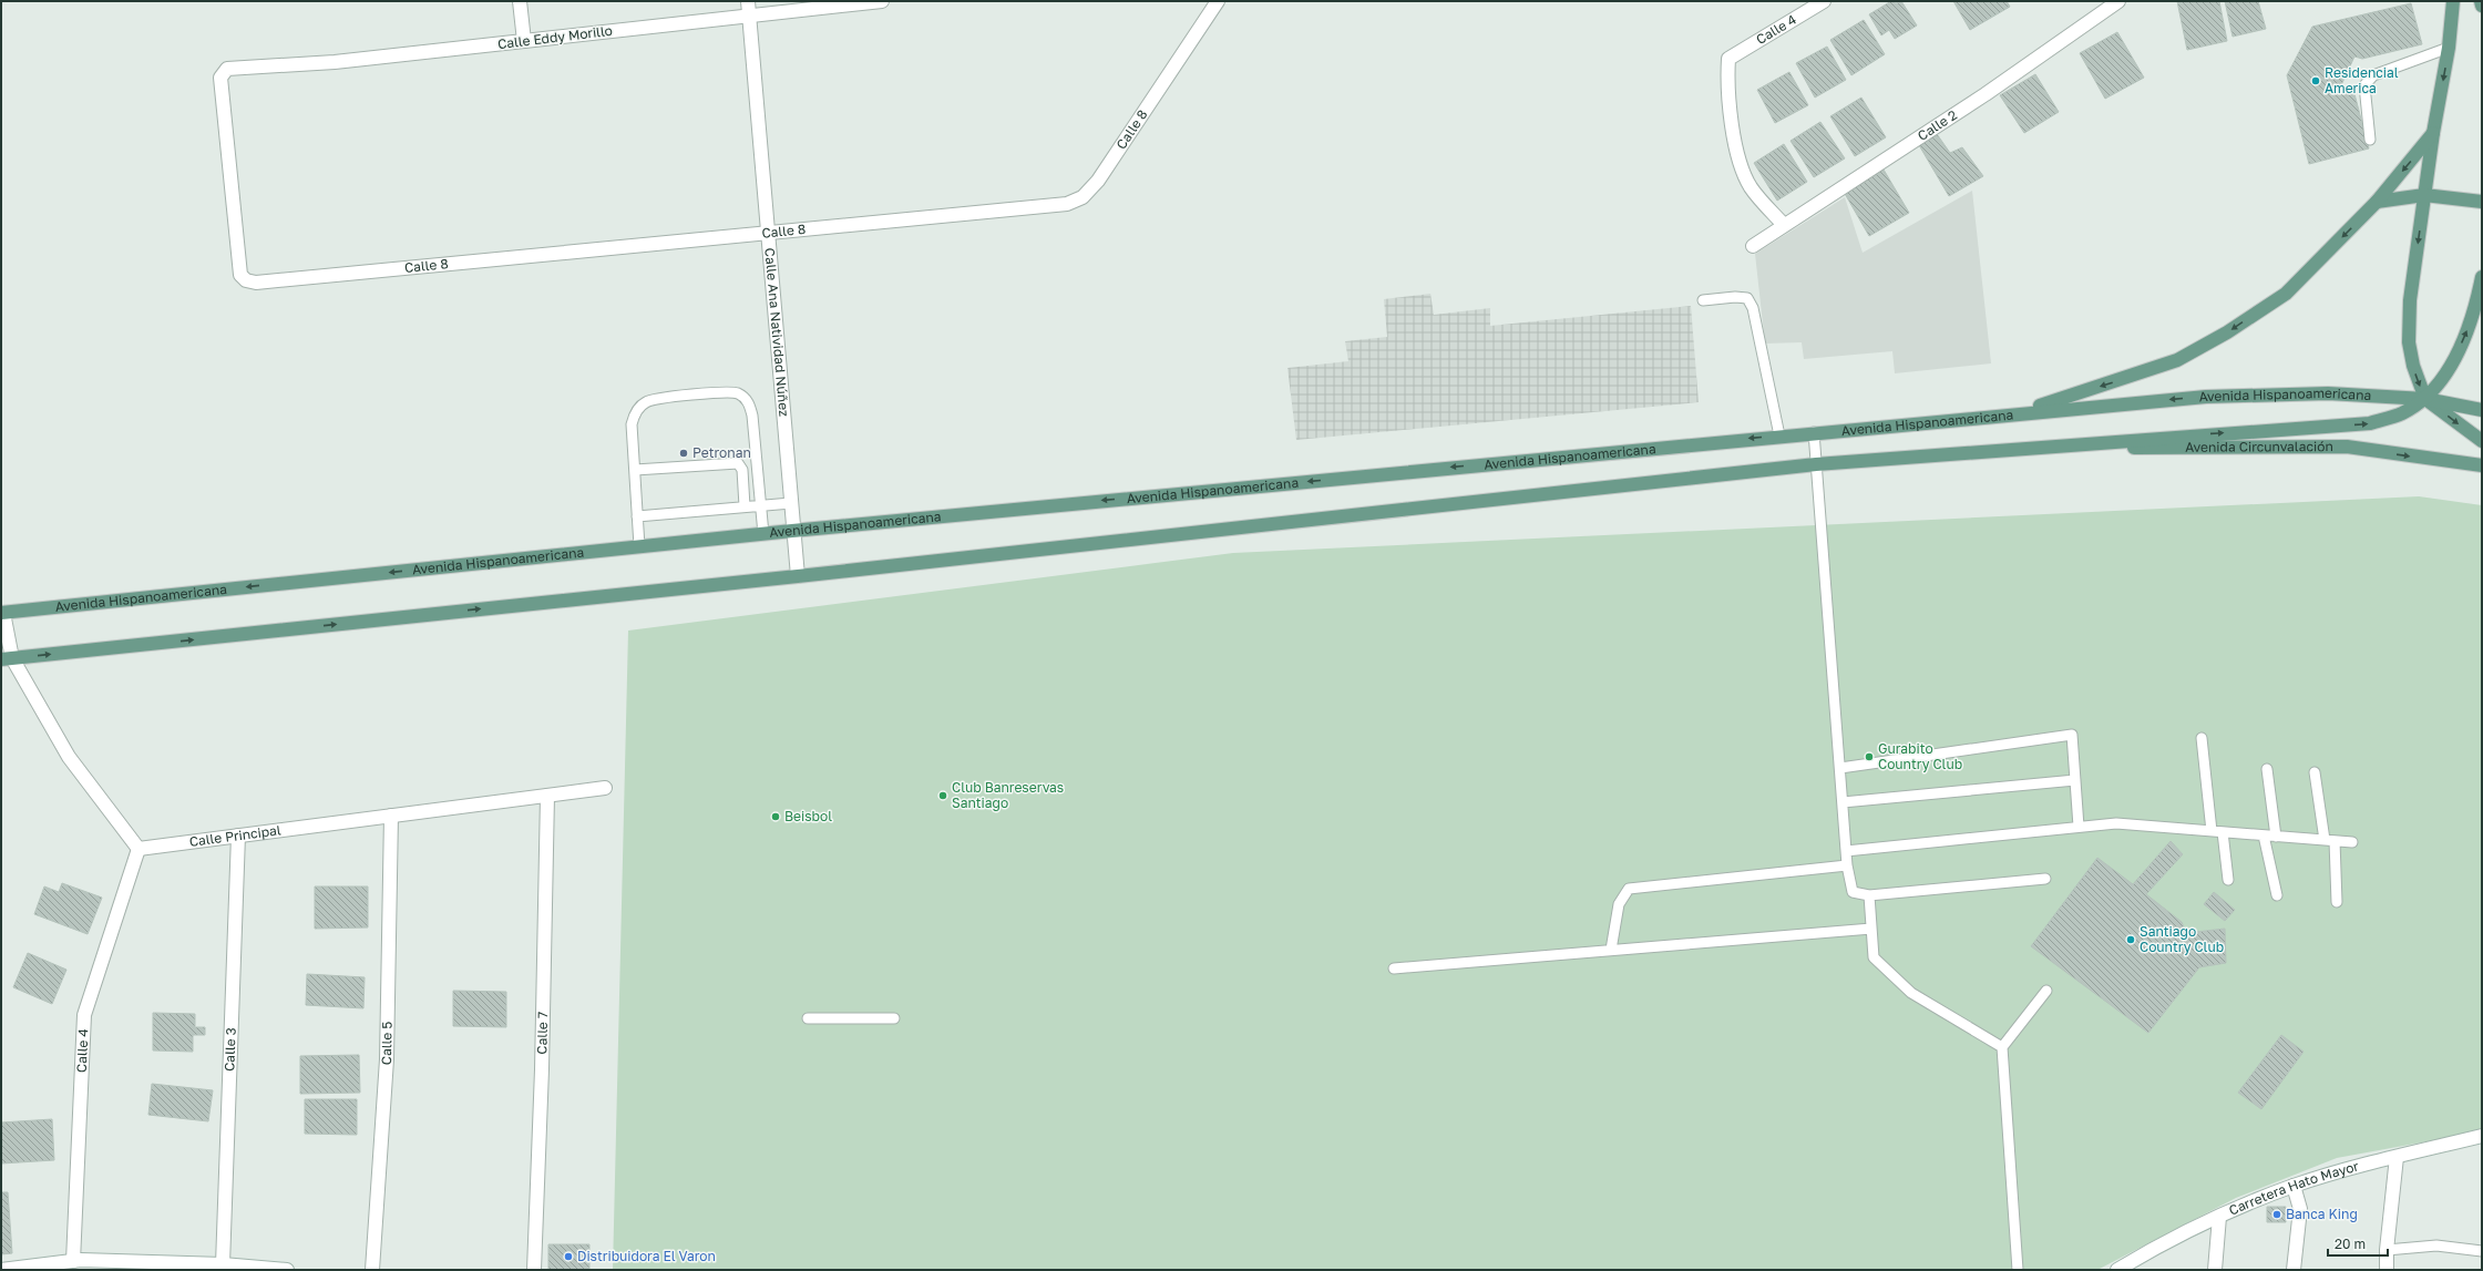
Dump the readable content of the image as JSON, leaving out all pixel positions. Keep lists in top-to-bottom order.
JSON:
{
  "streets": {
    "main road": ["Avenida Hispanoamericana", "Avenida Circunvalación"],
    "street": [
      "Calle 4",
      "Calle Eddy Morillo",
      "Calle 2",
      "Calle 8",
      "Calle Ana Natividad Núñez",
      "Calle Principal",
      "Calle 7",
      "Calle 5",
      "Calle 3",
      "Carretera Hato Mayor"
    ]
  },
  "crossings": [
    ["Calle 4", "Calle 2"],
    ["Calle 4", "Calle Principal"],
    ["Calle Eddy Morillo", "Calle 8"],
    ["Calle Eddy Morillo", "Calle Ana Natividad Núñez"],
    ["Calle 8", "Calle Ana Natividad Núñez"],
    ["Calle Ana Natividad Núñez", "Avenida Hispanoamericana"],
    ["Calle Principal", "Calle 7"],
    ["Calle Principal", "Calle 5"],
    ["Calle Principal", "Calle 3"]
  ],
  "places": [
    "Residencial America",
    "Petronan",
    "Gurabito Country Club",
    "Club Banreservas Santiago",
    "Beisbol",
    "Santiago Country Club",
    "Banca King",
    "Distribuidora El Varon"
  ],
  "scale_bar": "20 m"
}
